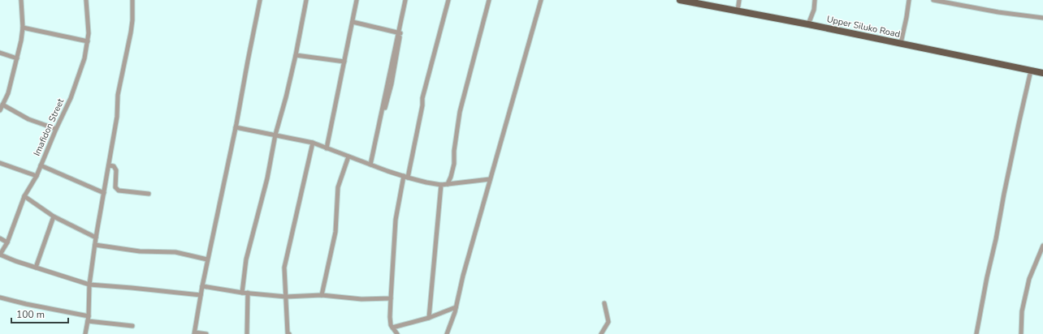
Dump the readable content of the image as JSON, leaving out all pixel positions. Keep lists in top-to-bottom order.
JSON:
{
  "streets": {
    "main road": ["Upper Siluko Road"],
    "street": ["Imafidon Street"]
  },
  "scale_bar": "100 m"
}
